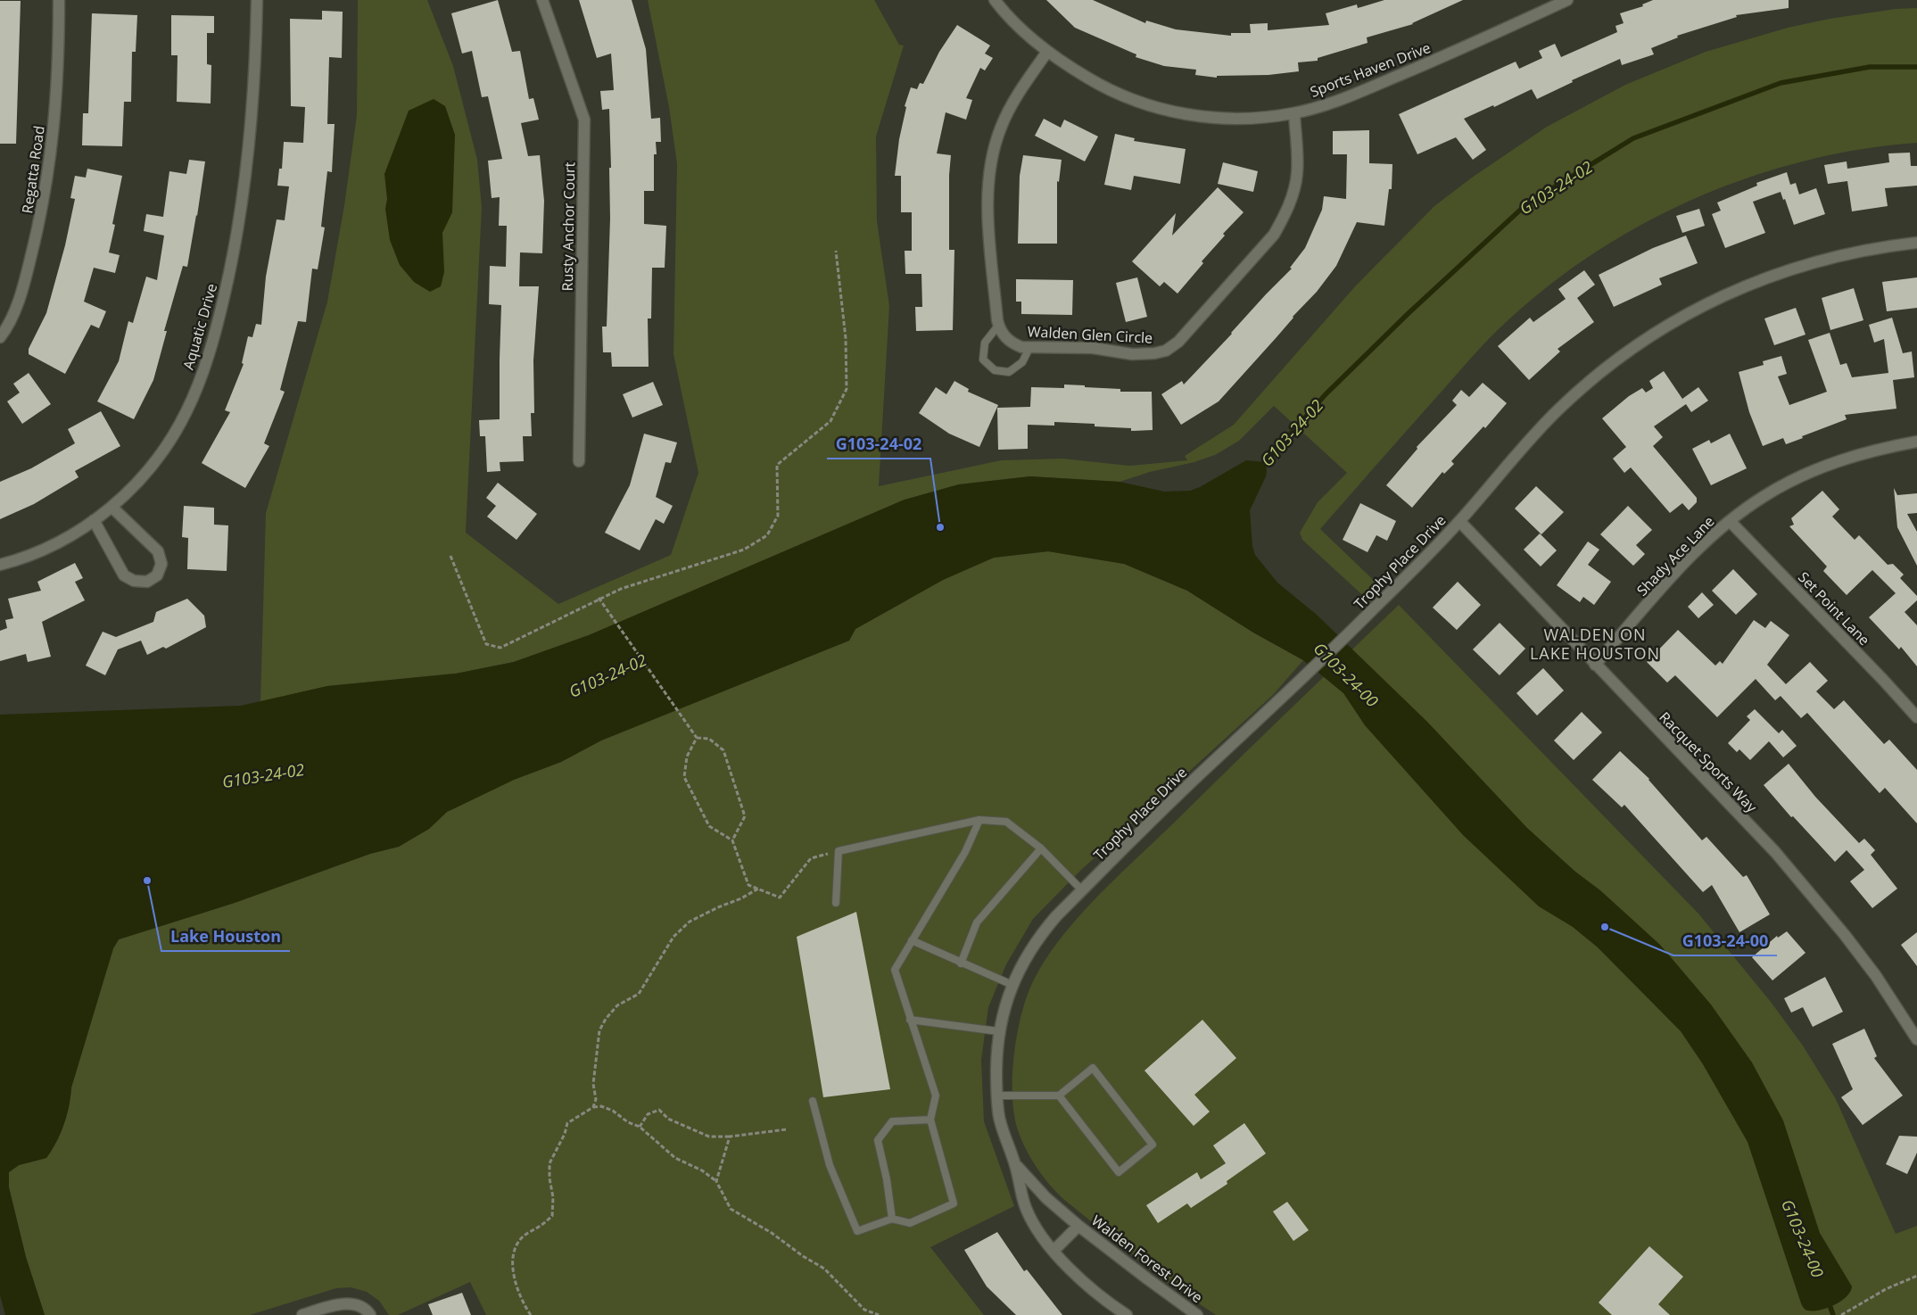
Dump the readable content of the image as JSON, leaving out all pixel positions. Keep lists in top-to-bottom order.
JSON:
{
  "streets": {
    "street": [
      "Sports Haven Drive",
      "Regatta Road",
      "Rusty Anchor Court",
      "Aquatic Drive",
      "Walden Glen Circle",
      "Shady Ace Lane",
      "Trophy Place Drive",
      "Set Point Lane",
      "Racquet Sports Way",
      "Walden Forest Drive"
    ]
  },
  "crossings": [
    ["Sports Haven Drive", "Walden Glen Circle"],
    ["Shady Ace Lane", "Set Point Lane"],
    ["Shady Ace Lane", "Racquet Sports Way"],
    ["Trophy Place Drive", "Racquet Sports Way"],
    ["Trophy Place Drive", "Walden Forest Drive"]
  ],
  "districts": ["WALDEN ON LAKE HOUSTON"],
  "water": ["G103-24-02", "G103-24-00"],
  "places": ["G103-24-02", "Lake Houston", "G103-24-00"]
}
